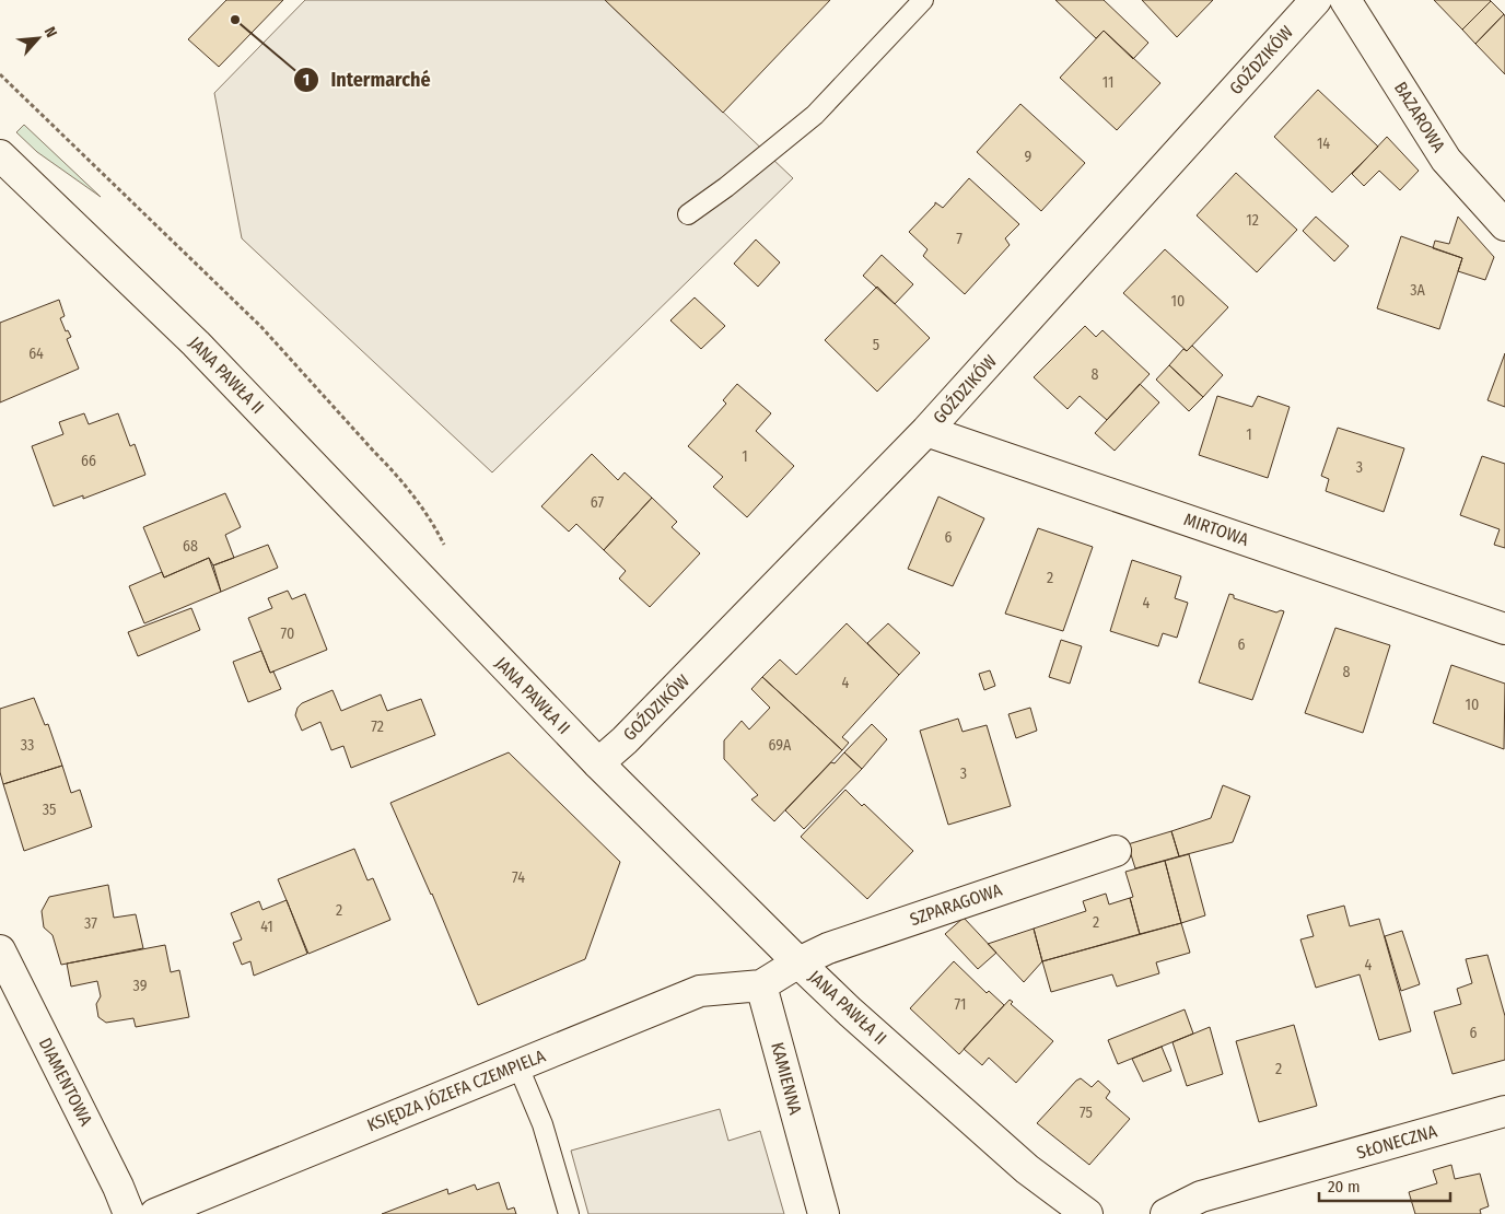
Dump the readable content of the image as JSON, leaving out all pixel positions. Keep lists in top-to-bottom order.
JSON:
{
  "streets": {
    "street": [
      "GOŹDZIKÓW",
      "BAZAROWA",
      "JANA PAWŁA II",
      "MIRTOWA",
      "SZPARAGOWA",
      "KAMIENNA",
      "DIAMENTOWA",
      "KSIĘDZA JÓZEFA CZEMPIELA",
      "SŁONECZNA"
    ]
  },
  "crossings": [
    ["GOŹDZIKÓW", "JANA PAWŁA II"],
    ["GOŹDZIKÓW", "MIRTOWA"],
    ["JANA PAWŁA II", "SZPARAGOWA"],
    ["KAMIENNA", "KSIĘDZA JÓZEFA CZEMPIELA"]
  ],
  "places": ["Intermarché"],
  "house_numbers": [
    "11",
    "14",
    "9",
    "12",
    "7",
    "3A",
    "10",
    "5",
    "64",
    "8",
    "1",
    "1",
    "66",
    "3",
    "67",
    "6",
    "68",
    "2",
    "4",
    "70",
    "6",
    "8",
    "4",
    "10",
    "72",
    "33",
    "69A",
    "3",
    "35",
    "74",
    "2",
    "2",
    "37",
    "41",
    "4",
    "39",
    "71",
    "6",
    "2",
    "75"
  ],
  "scale_bar": "20 m",
  "north": "top right"
}
